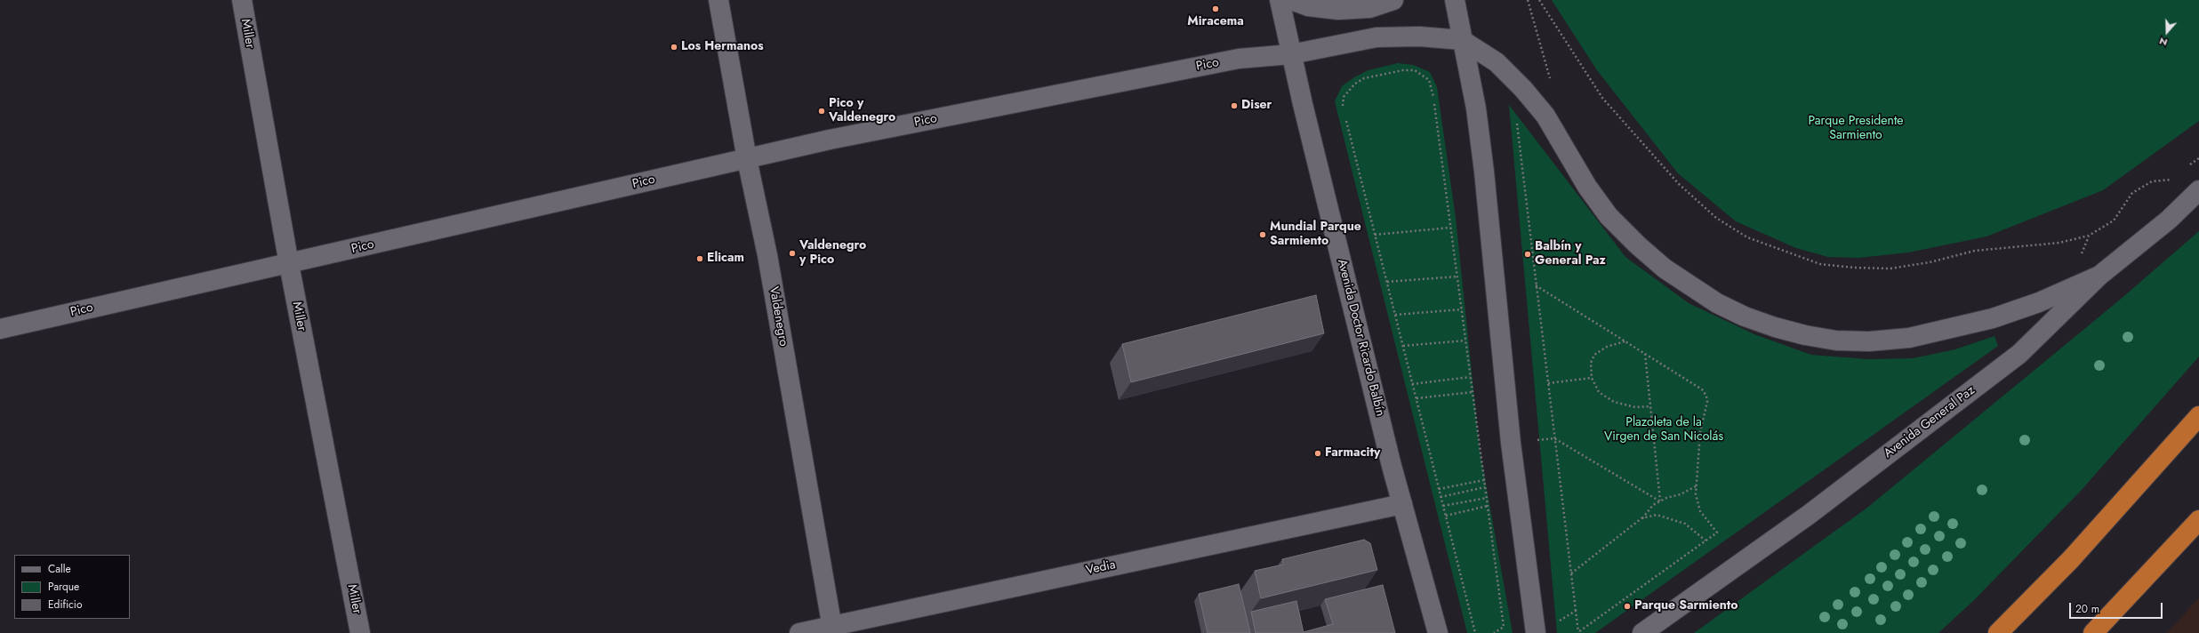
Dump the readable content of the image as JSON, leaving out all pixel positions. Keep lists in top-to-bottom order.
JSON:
{
  "streets": {
    "street": [
      "Miller",
      "Pico",
      "Valdenegro",
      "Avenida Doctor Ricardo Balbín",
      "Avenida General Paz",
      "Vedia"
    ]
  },
  "crossings": [
    ["Miller", "Pico"],
    ["Pico", "Valdenegro"],
    ["Pico", "Avenida Doctor Ricardo Balbín"],
    ["Valdenegro", "Vedia"],
    ["Avenida Doctor Ricardo Balbín", "Vedia"]
  ],
  "parks": ["Parque Presidente Sarmiento", "Plazoleta de la Virgen de San Nicolás"],
  "places": [
    "Miracema",
    "Los Hermanos",
    "Diser",
    "Pico y Valdenegro",
    "Mundial Parque Sarmiento",
    "Valdenegro y Pico",
    "Balbín y General Paz",
    "Elicam",
    "Farmacity",
    "Parque Sarmiento"
  ],
  "legend": ["Calle", "Parque", "Edificio"],
  "scale_bar": "20 m",
  "north": "bottom"
}
